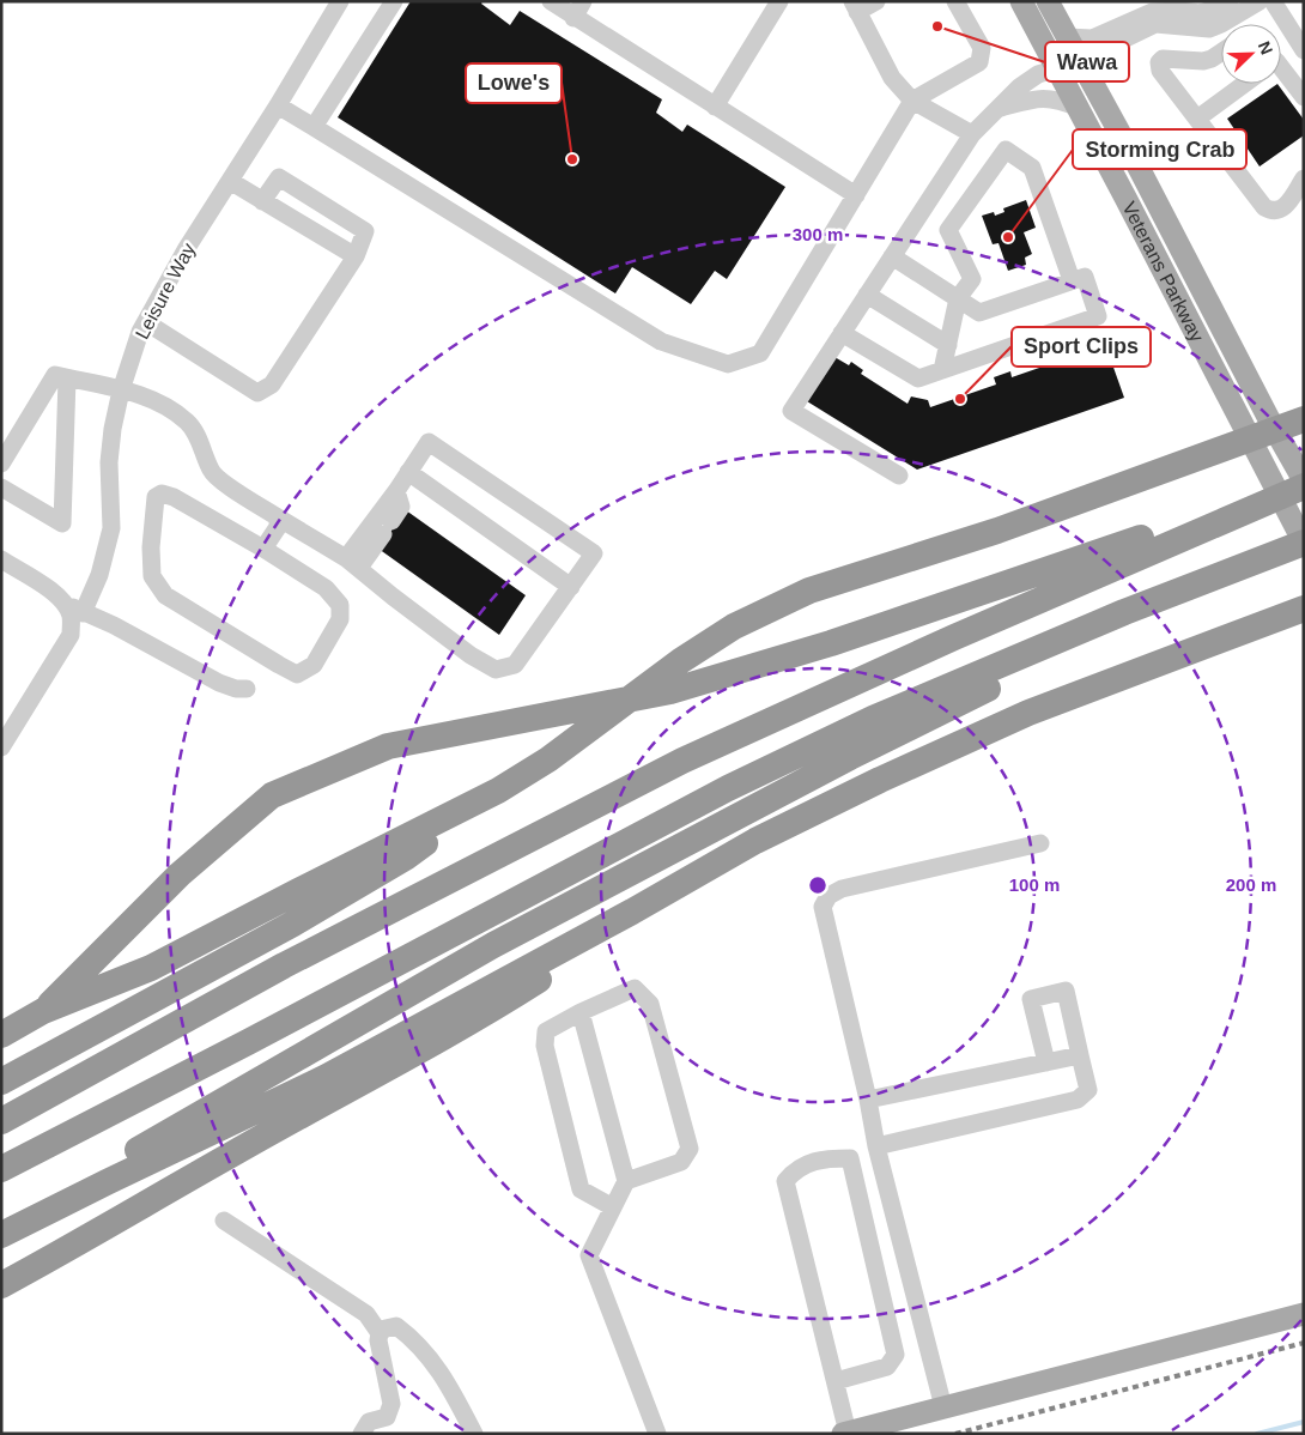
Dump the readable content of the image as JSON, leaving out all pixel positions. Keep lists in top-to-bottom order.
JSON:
{
  "streets": {
    "main road": ["Veterans Parkway"],
    "street": ["Leisure Way"]
  },
  "places": [
    "Wawa",
    "Lowe's",
    "Storming Crab",
    "Sport Clips"
  ],
  "north": "top right",
  "rings": ["300 m", "100 m", "200 m"]
}
